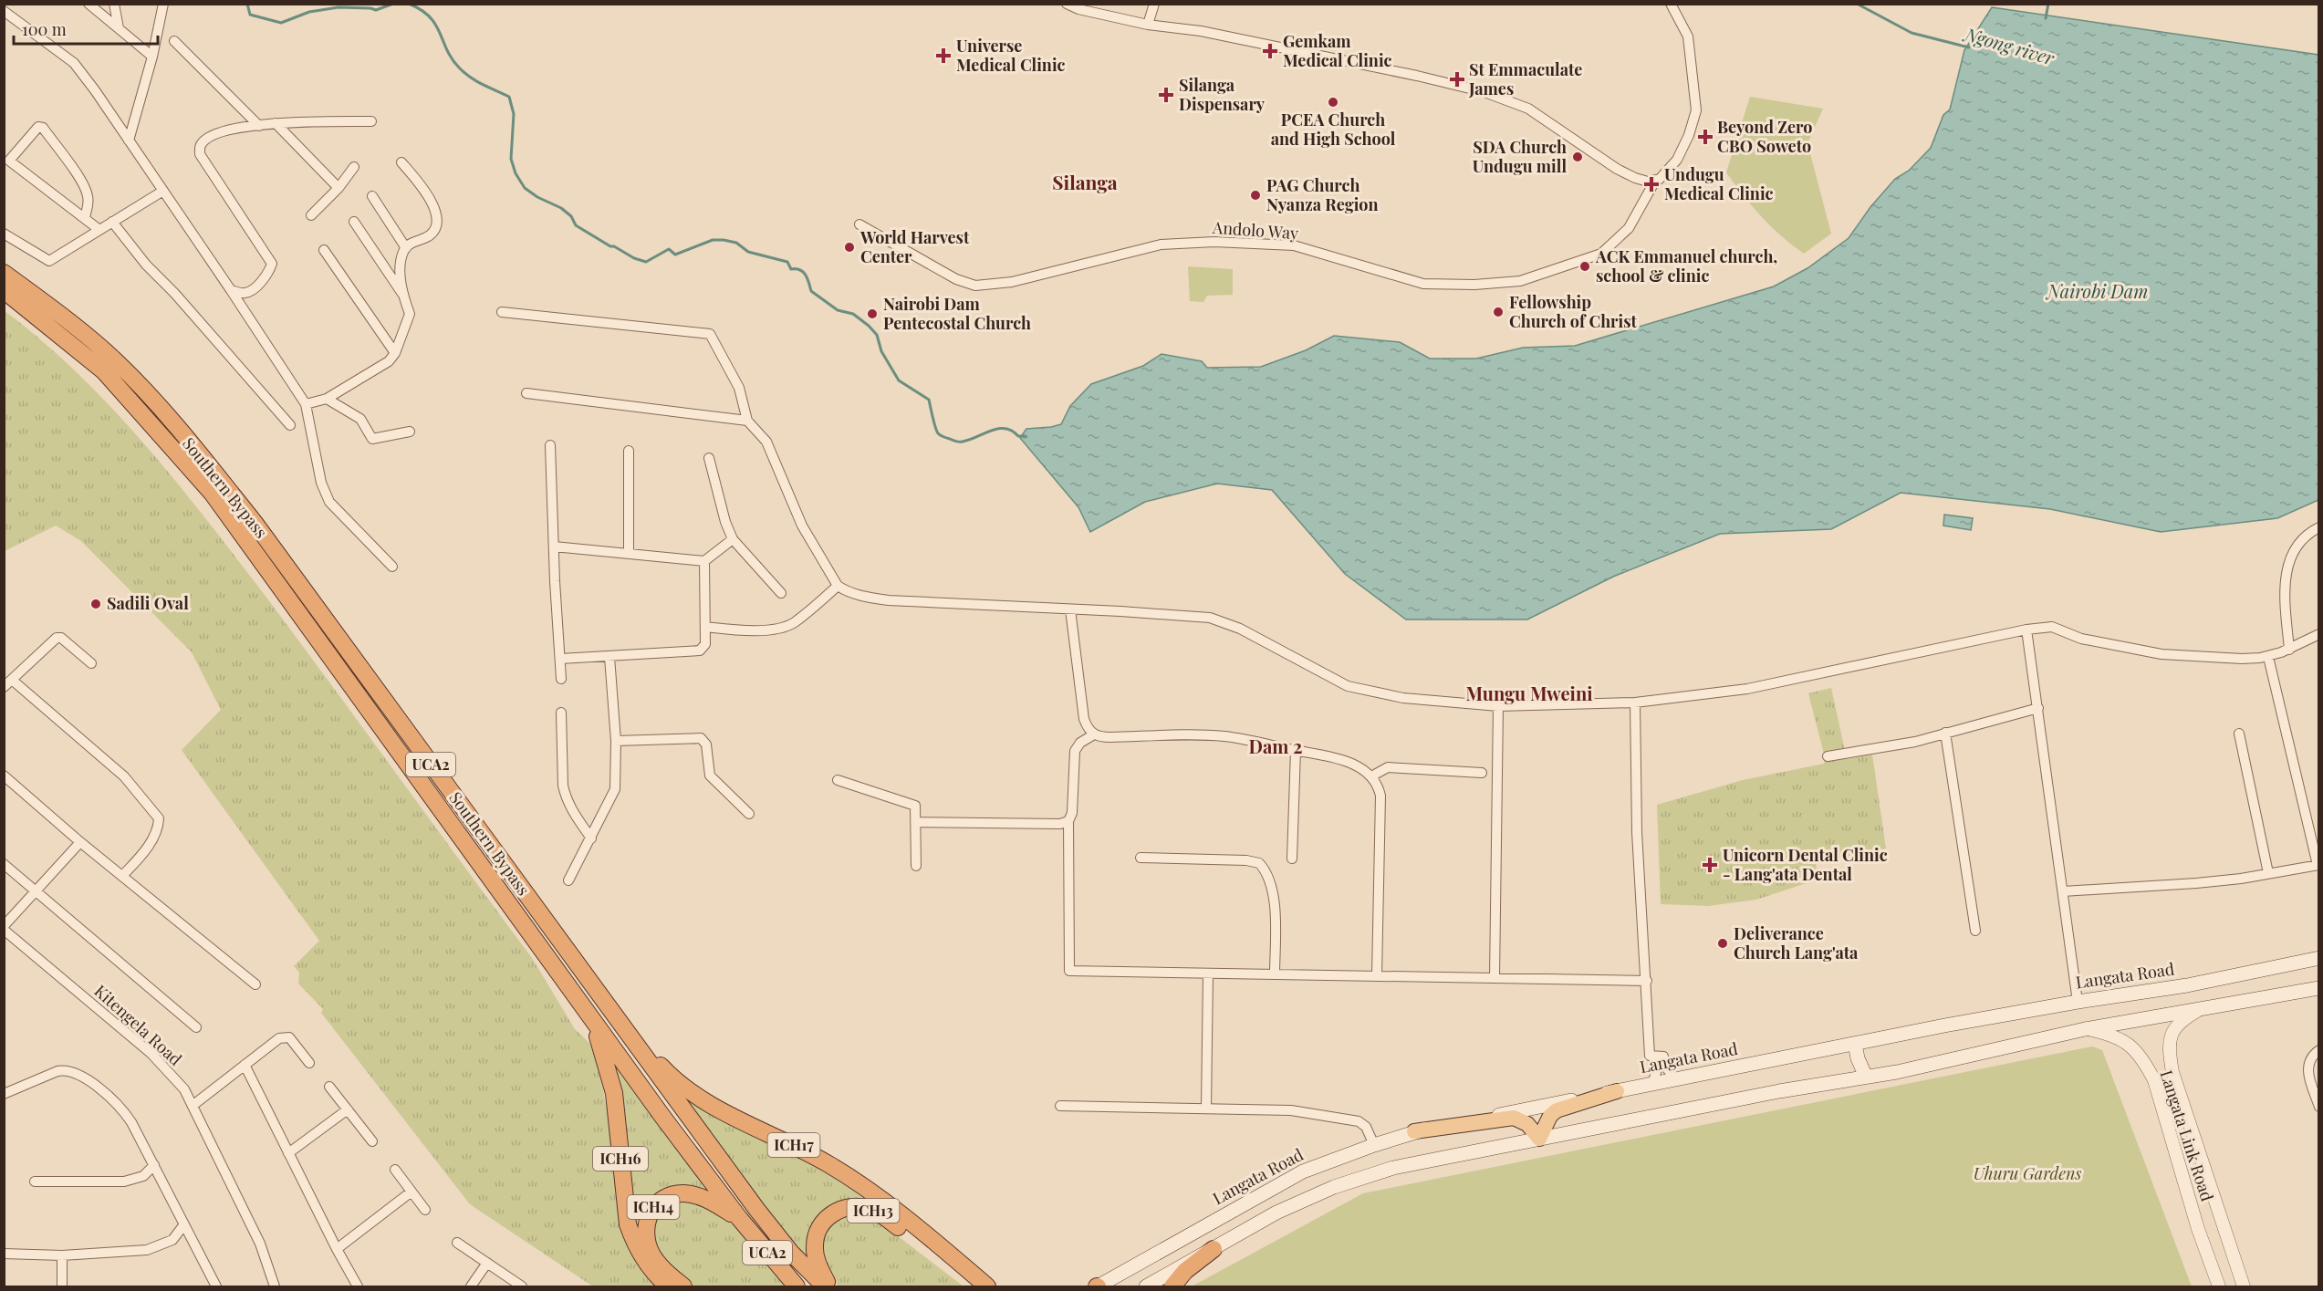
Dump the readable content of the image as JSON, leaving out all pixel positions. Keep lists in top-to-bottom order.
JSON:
{
  "streets": {
    "highway": [
      "Southern Bypass",
      "UCA2",
      "ICH17",
      "ICH16",
      "ICH14",
      "ICH13"
    ],
    "main road": ["Langata Road"],
    "street": ["Andolo Way", "Kitengela Road", "Langata Link Road"]
  },
  "crossings": [
    ["Southern Bypass", "ICH17"],
    ["Southern Bypass", "ICH16"],
    ["Southern Bypass", "ICH14"]
  ],
  "districts": ["Silanga", "Mungu Mweini", "Dam 2"],
  "water": ["Ngong river", "Nairobi Dam"],
  "parks": ["Uhuru Gardens"],
  "places": {
    "health": [
      "Gemkam Medical Clinic",
      "Universe Medical Clinic",
      "St Emmaculate James",
      "Silanga Dispensary",
      "Beyond Zero CBO Soweto",
      "Undugu Medical Clinic",
      "Unicorn Dental Clinic - Lang'ata Dental"
    ],
    "other": [
      "PCEA Church and High School",
      "SDA Church Undugu mill",
      "PAG Church Nyanza Region",
      "World Harvest Center",
      "ACK Emmanuel church, school & clinic",
      "Fellowship Church of Christ",
      "Nairobi Dam Pentecostal Church",
      "Sadili Oval",
      "Deliverance Church Lang'ata"
    ]
  },
  "scale_bar": "100 m"
}
